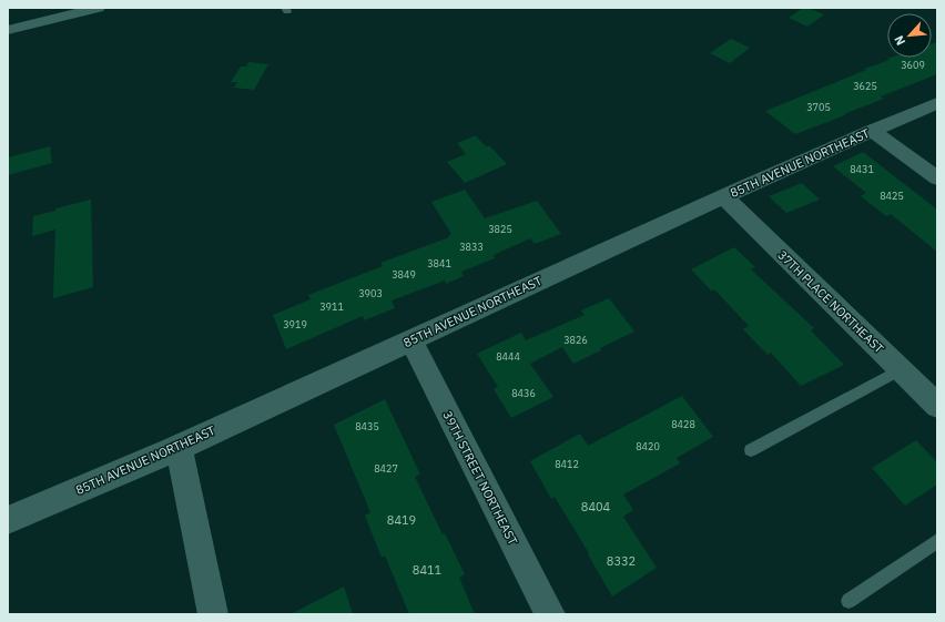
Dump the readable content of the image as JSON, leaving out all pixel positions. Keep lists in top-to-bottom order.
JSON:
{
  "streets": {
    "street": ["85TH AVENUE NORTHEAST", "37TH PLACE NORTHEAST", "39TH STREET NORTHEAST"]
  },
  "crossings": [
    ["85TH AVENUE NORTHEAST", "37TH PLACE NORTHEAST"],
    ["85TH AVENUE NORTHEAST", "39TH STREET NORTHEAST"]
  ],
  "house_numbers": [
    "3609",
    "3625",
    "3705",
    "8431",
    "8425",
    "3825",
    "3833",
    "3841",
    "3849",
    "3903",
    "3911",
    "3919",
    "3826",
    "8444",
    "8436",
    "8428",
    "8435",
    "8420",
    "8412",
    "8427",
    "8404",
    "8419",
    "8332",
    "8411"
  ],
  "north": "bottom left"
}
